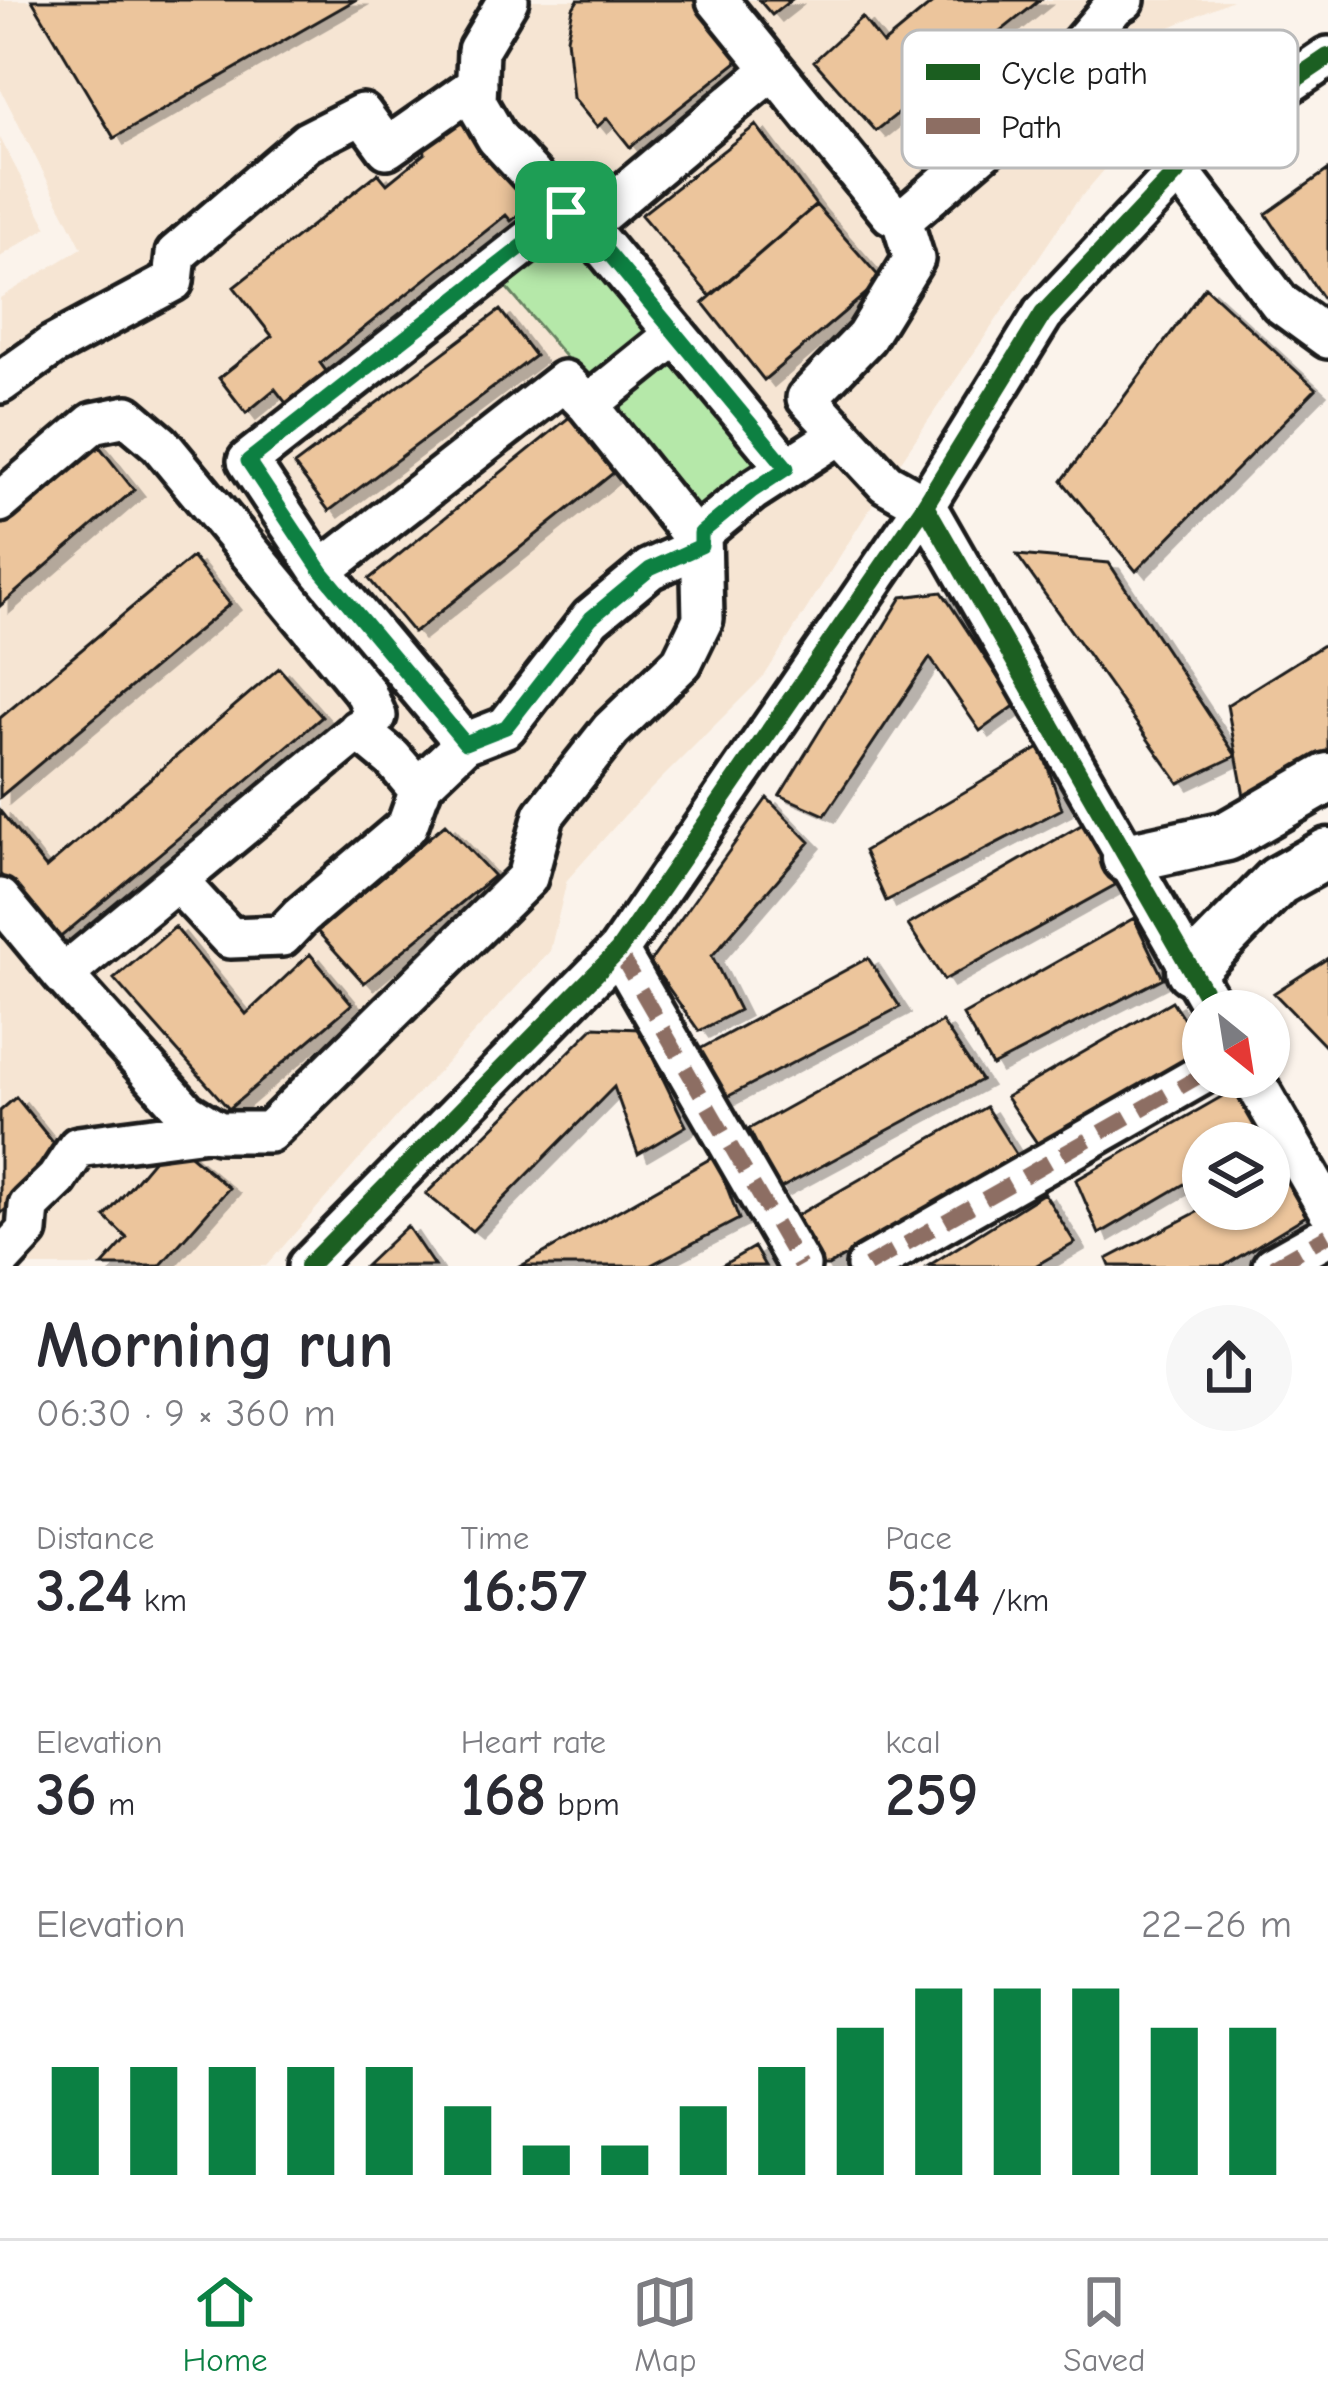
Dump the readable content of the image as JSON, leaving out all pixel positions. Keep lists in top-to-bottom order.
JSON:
{
  "legend": ["Cycle path", "Path"],
  "north": "bottom right",
  "page": {
    "heading": ["Morning run", "06:30 · 9 × 360 m"],
    "stats": [
      ["Distance", "3.24 km"],
      ["Time", "16:57"],
      ["Pace", "5:14 /km"],
      ["Elevation", "36 m"],
      ["Heart rate", "168 bpm"],
      ["kcal", "259"]
    ],
    "chart": ["Elevation", "22–26 m"],
    "tabs": ["Home", "Map", "Saved"]
  }
}
